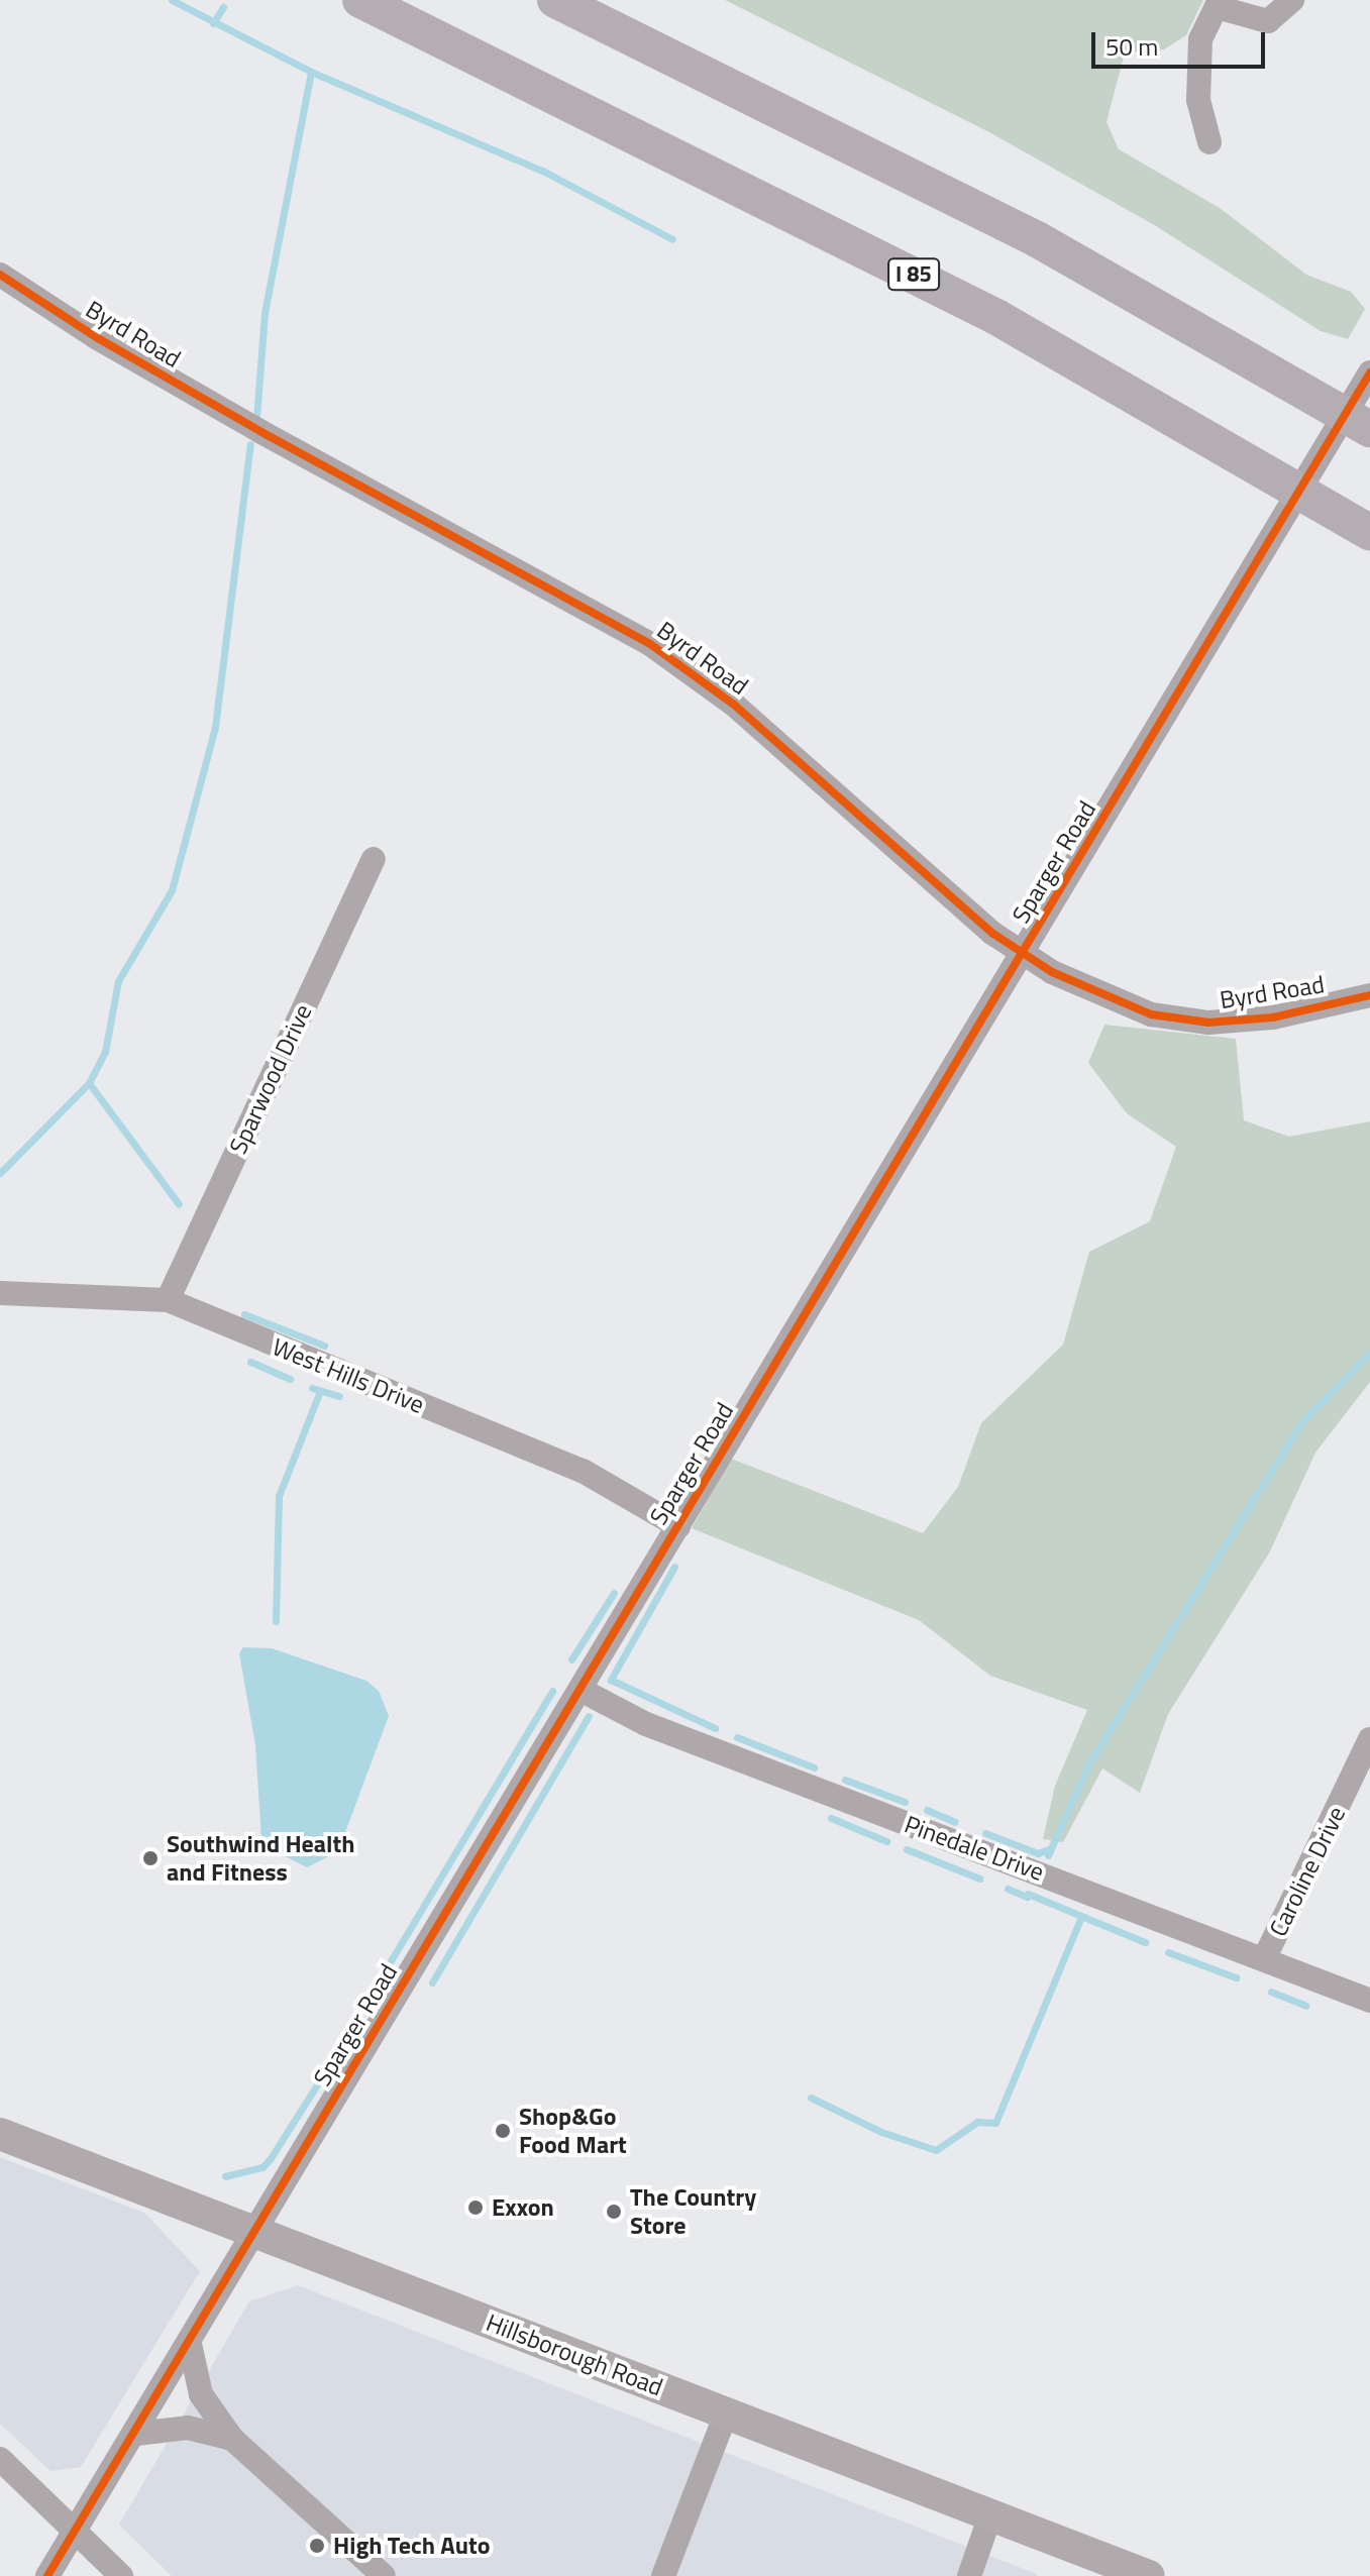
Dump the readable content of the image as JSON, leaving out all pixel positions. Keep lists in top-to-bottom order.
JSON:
{
  "streets": {
    "highway": ["I 85"],
    "main road": ["Hillsborough Road"],
    "street": [
      "Byrd Road",
      "Sparger Road",
      "Sparwood Drive",
      "West Hills Drive",
      "Pinedale Drive",
      "Caroline Drive"
    ]
  },
  "crossings": [
    ["Byrd Road", "Sparger Road"],
    ["Sparger Road", "West Hills Drive"],
    ["Sparger Road", "Pinedale Drive"],
    ["Sparger Road", "Hillsborough Road"],
    ["Sparwood Drive", "West Hills Drive"],
    ["Pinedale Drive", "Caroline Drive"]
  ],
  "places": [
    "Southwind Health and Fitness",
    "Shop&Go Food Mart",
    "Exxon",
    "The Country Store",
    "High Tech Auto"
  ],
  "scale_bar": "50 m"
}
